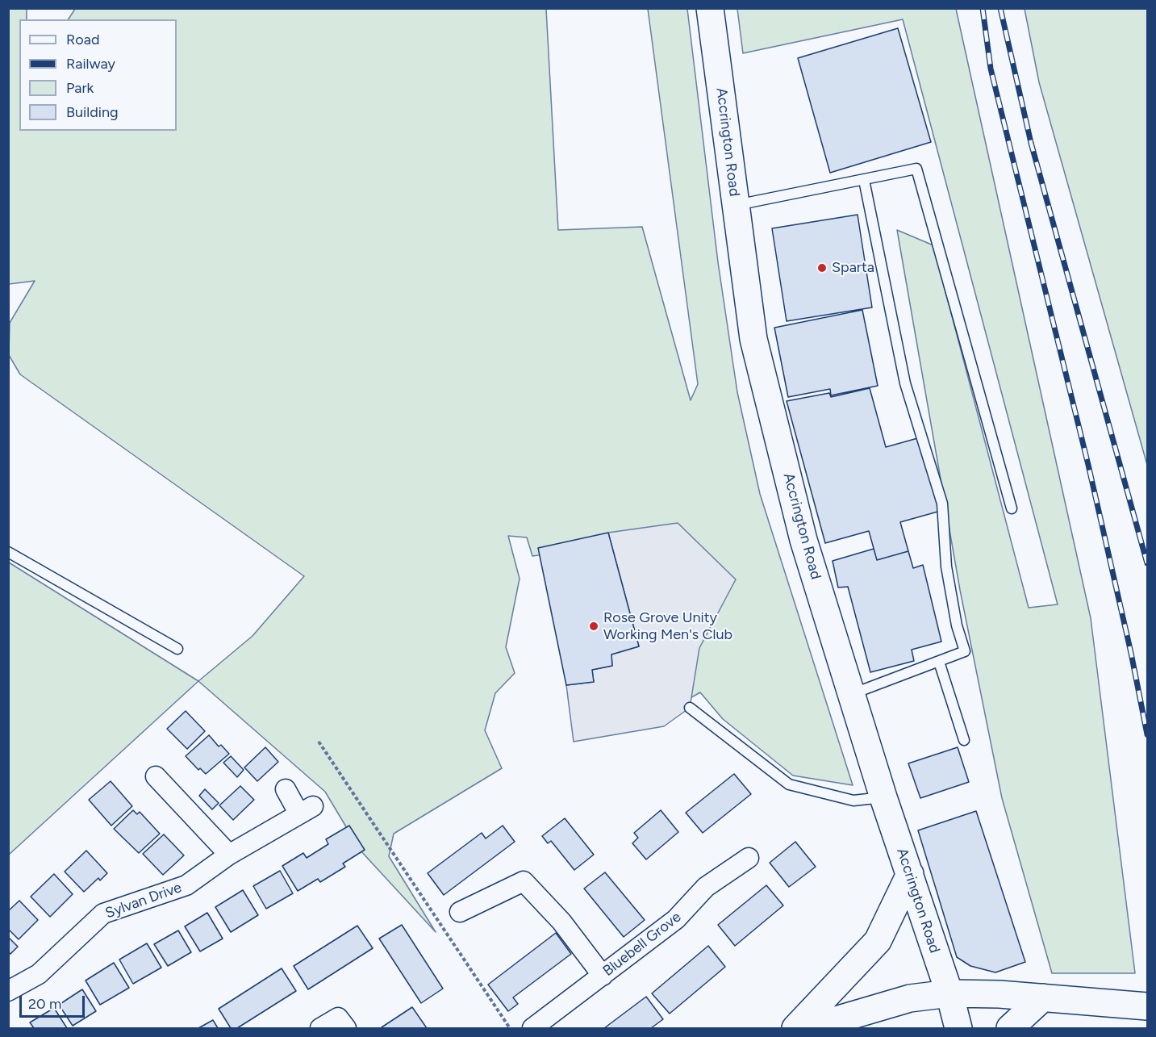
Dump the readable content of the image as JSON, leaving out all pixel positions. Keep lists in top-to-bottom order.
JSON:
{
  "streets": {
    "main road": ["Accrington Road"],
    "street": ["Sylvan Drive", "Bluebell Grove"]
  },
  "places": ["Sparta", "Rose Grove Unity Working Men's Club"],
  "legend": [
    "Road",
    "Railway",
    "Park",
    "Building"
  ],
  "scale_bar": "20 m"
}
